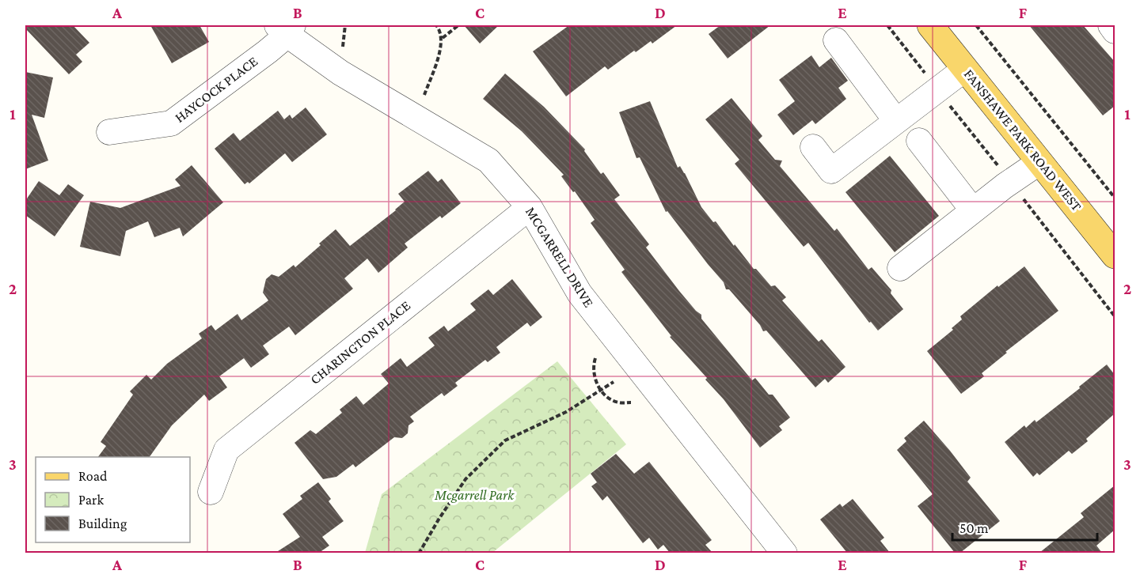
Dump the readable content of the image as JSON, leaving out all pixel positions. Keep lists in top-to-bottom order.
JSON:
{
  "streets": {
    "main road": ["FANSHAWE PARK ROAD WEST"],
    "street": ["HAYCOCK PLACE", "MCGARRELL DRIVE", "CHARINGTON PLACE"]
  },
  "crossings": [
    ["HAYCOCK PLACE", "MCGARRELL DRIVE"],
    ["MCGARRELL DRIVE", "CHARINGTON PLACE"]
  ],
  "parks": ["Mcgarrell Park"],
  "legend": ["Road", "Park", "Building"],
  "scale_bar": "50 m",
  "grid": {
    "columns": [
      "A",
      "B",
      "C",
      "D",
      "E",
      "F"
    ],
    "rows": ["1", "2", "3"]
  }
}
